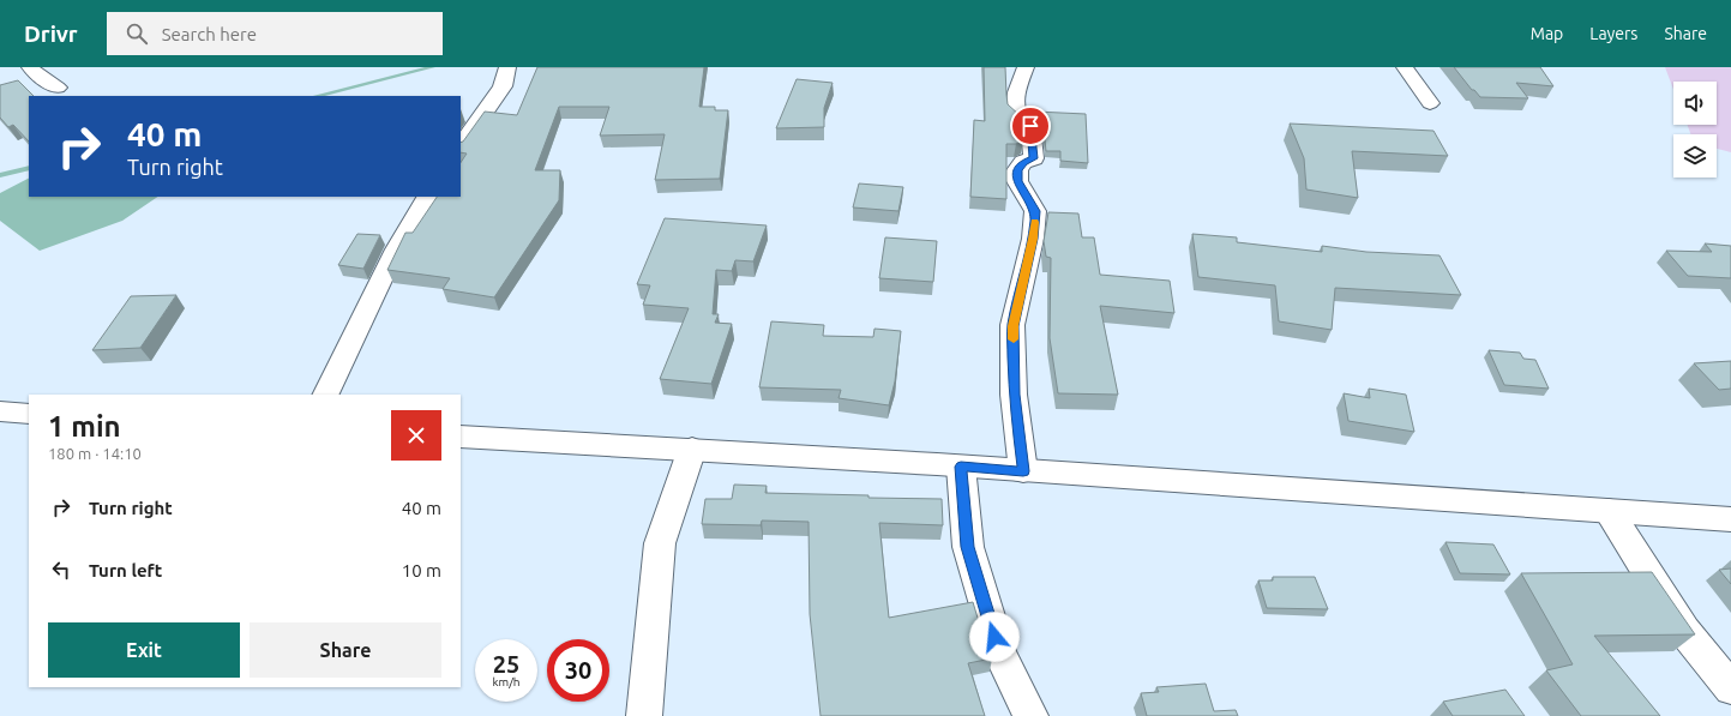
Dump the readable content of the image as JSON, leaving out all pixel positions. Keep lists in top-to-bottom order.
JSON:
{
  "page": {
    "header": "Drivr",
    "search": "Search here",
    "nav": ["Map", "Layers", "Share"],
    "turn": ["40 m", "Turn right"],
    "heading": ["1 min", "180 m · 14:10"],
    "list": [
      {
        "name": "Turn right",
        "value": "40 m"
      },
      {
        "name": "Turn left",
        "value": "10 m"
      }
    ],
    "buttons": ["Exit", "Share"],
    "speed": "25 km/h",
    "limit": "30"
  }
}
